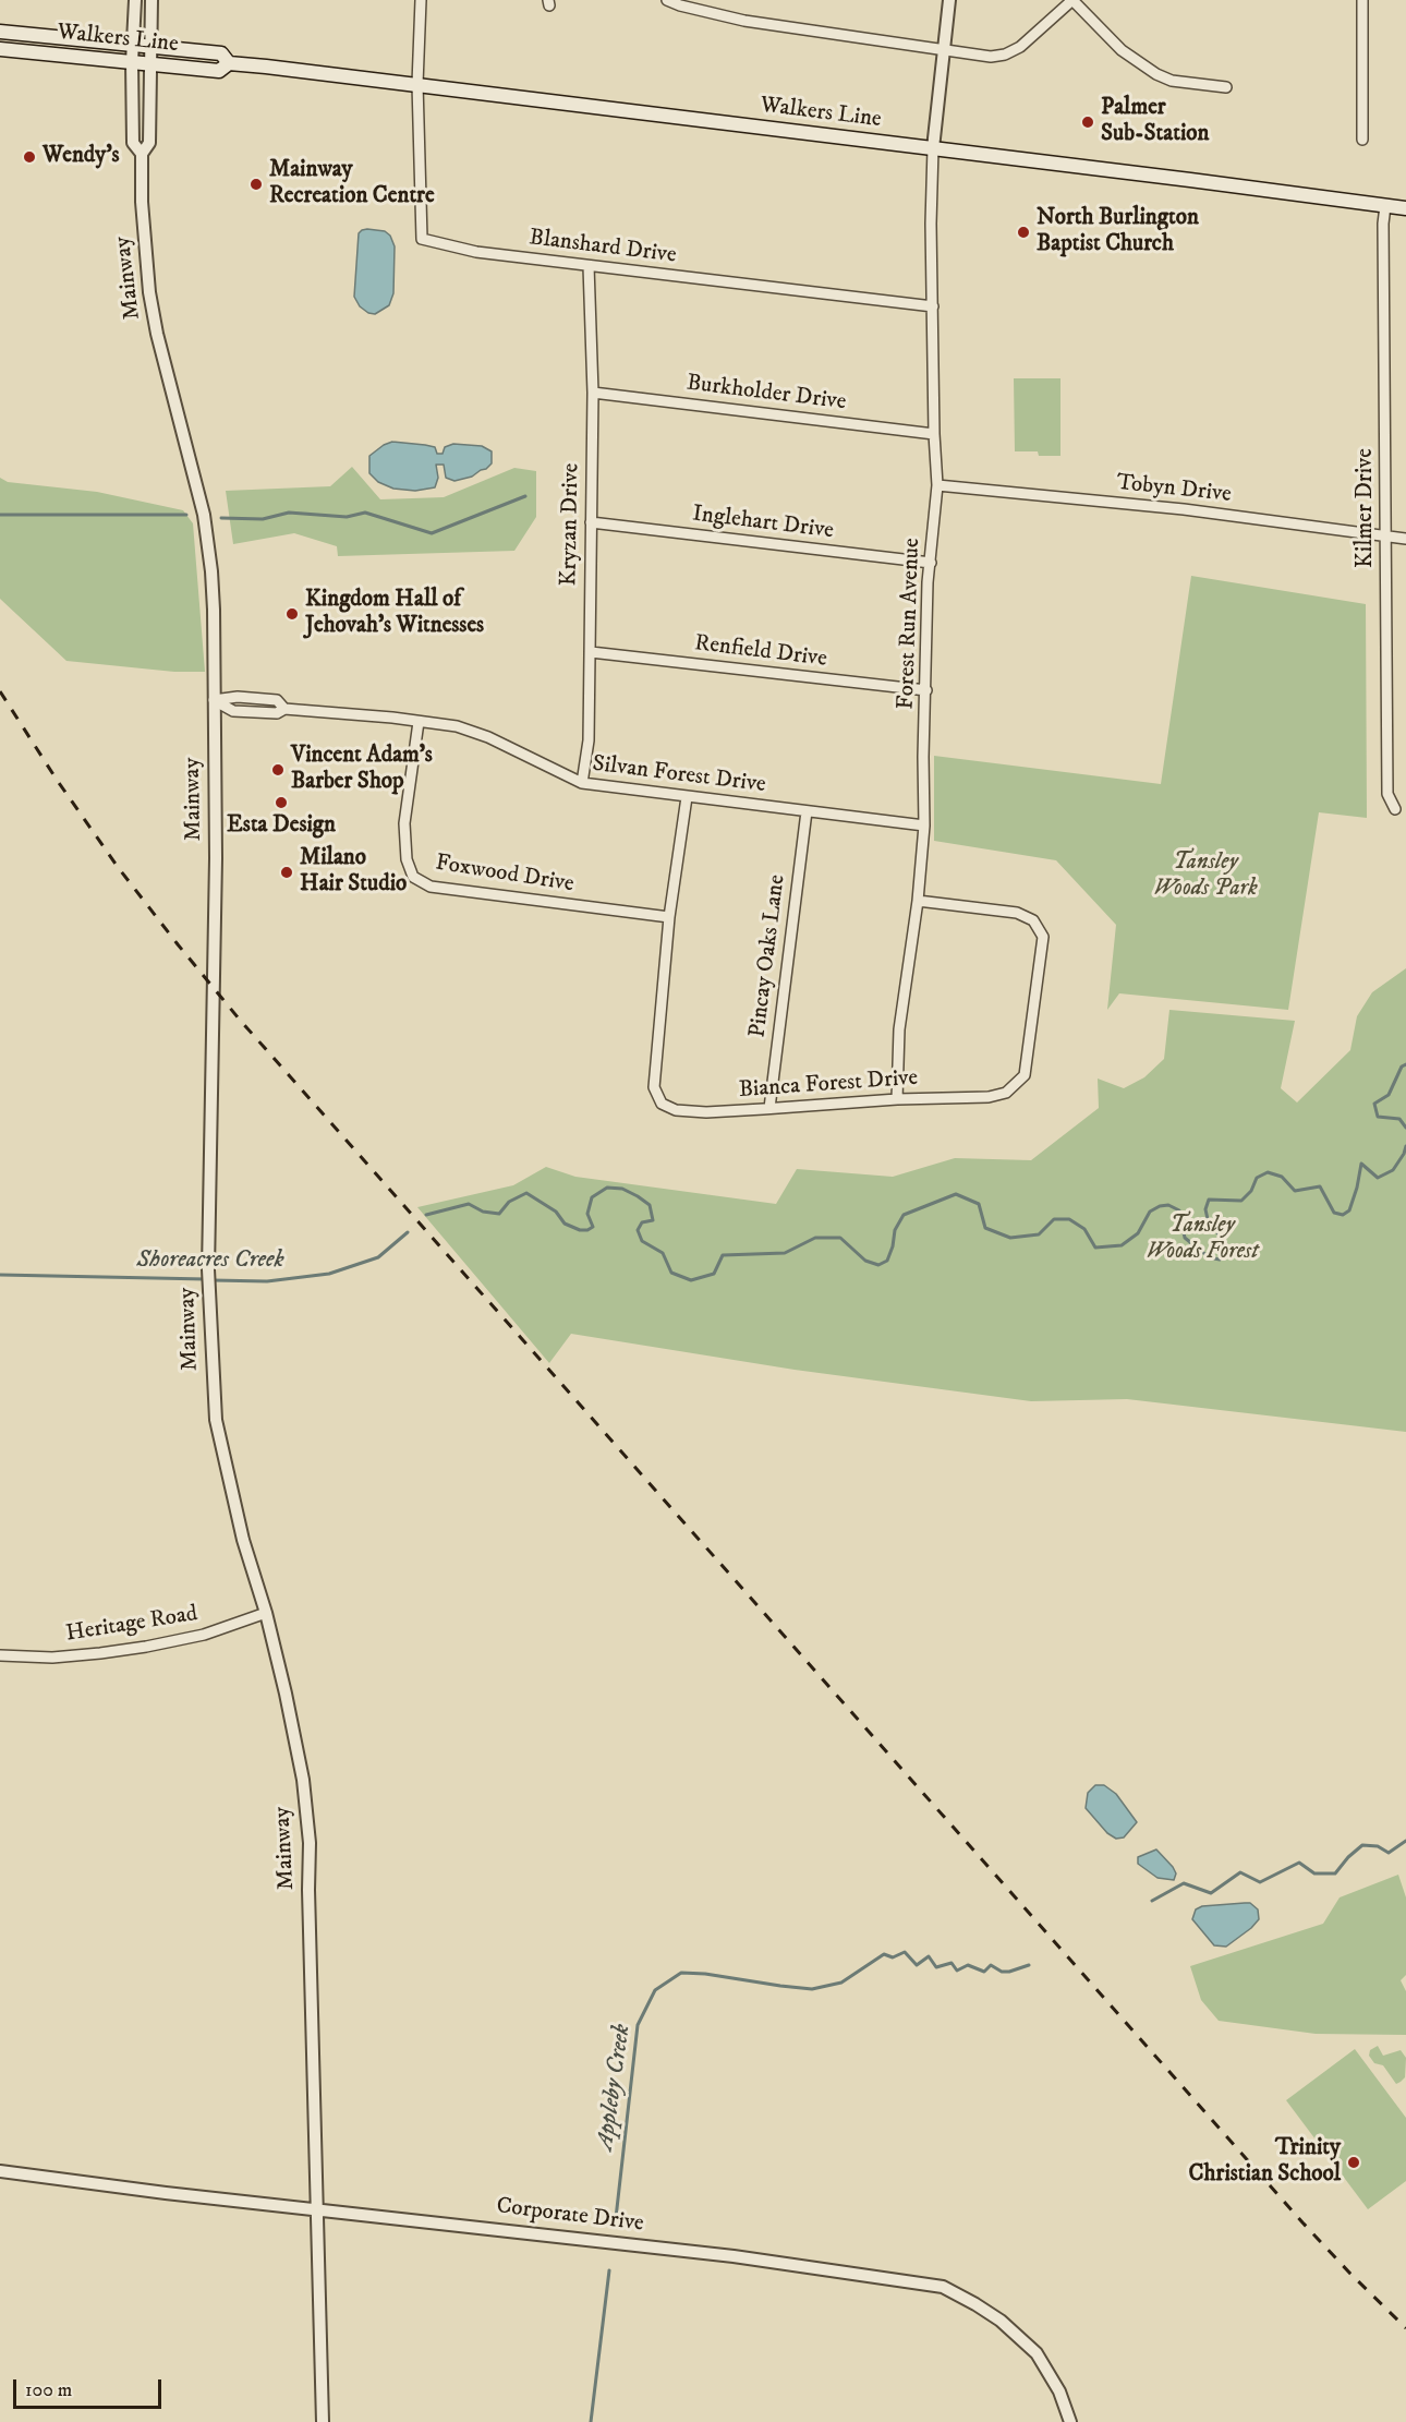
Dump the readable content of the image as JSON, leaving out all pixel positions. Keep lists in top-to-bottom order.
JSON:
{
  "streets": {
    "main road": ["Walkers Line"],
    "street": [
      "Blanshard Drive",
      "Mainway",
      "Burkholder Drive",
      "Tobyn Drive",
      "Kilmer Drive",
      "Inglehart Drive",
      "Kryzan Drive",
      "Forest Run Avenue",
      "Renfield Drive",
      "Silvan Forest Drive",
      "Foxwood Drive",
      "Pincay Oaks Lane",
      "Bianca Forest Drive",
      "Heritage Road",
      "Corporate Drive"
    ]
  },
  "crossings": [
    ["Walkers Line", "Blanshard Drive"],
    ["Walkers Line", "Mainway"],
    ["Walkers Line", "Kilmer Drive"],
    ["Walkers Line", "Forest Run Avenue"],
    ["Blanshard Drive", "Kryzan Drive"],
    ["Blanshard Drive", "Forest Run Avenue"],
    ["Mainway", "Silvan Forest Drive"],
    ["Mainway", "Heritage Road"],
    ["Mainway", "Corporate Drive"],
    ["Burkholder Drive", "Kryzan Drive"],
    ["Burkholder Drive", "Forest Run Avenue"],
    ["Tobyn Drive", "Kilmer Drive"],
    ["Tobyn Drive", "Forest Run Avenue"],
    ["Inglehart Drive", "Kryzan Drive"],
    ["Inglehart Drive", "Forest Run Avenue"],
    ["Kryzan Drive", "Renfield Drive"],
    ["Kryzan Drive", "Silvan Forest Drive"],
    ["Forest Run Avenue", "Renfield Drive"],
    ["Forest Run Avenue", "Silvan Forest Drive"],
    ["Forest Run Avenue", "Bianca Forest Drive"],
    ["Silvan Forest Drive", "Foxwood Drive"],
    ["Silvan Forest Drive", "Pincay Oaks Lane"],
    ["Silvan Forest Drive", "Bianca Forest Drive"],
    ["Foxwood Drive", "Bianca Forest Drive"],
    ["Pincay Oaks Lane", "Bianca Forest Drive"]
  ],
  "water": ["Shoreacres Creek", "Appleby Creek"],
  "parks": ["Tansley Woods Park", "Tansley Woods Forest"],
  "places": [
    "Palmer Sub-Station",
    "Wendy's",
    "Mainway Recreation Centre",
    "North Burlington Baptist Church",
    "Kingdom Hall of Jehovah's Witnesses",
    "Vincent Adam's Barber Shop",
    "Esta Design",
    "Milano Hair Studio",
    "Trinity Christian School"
  ],
  "scale_bar": "100 m"
}
